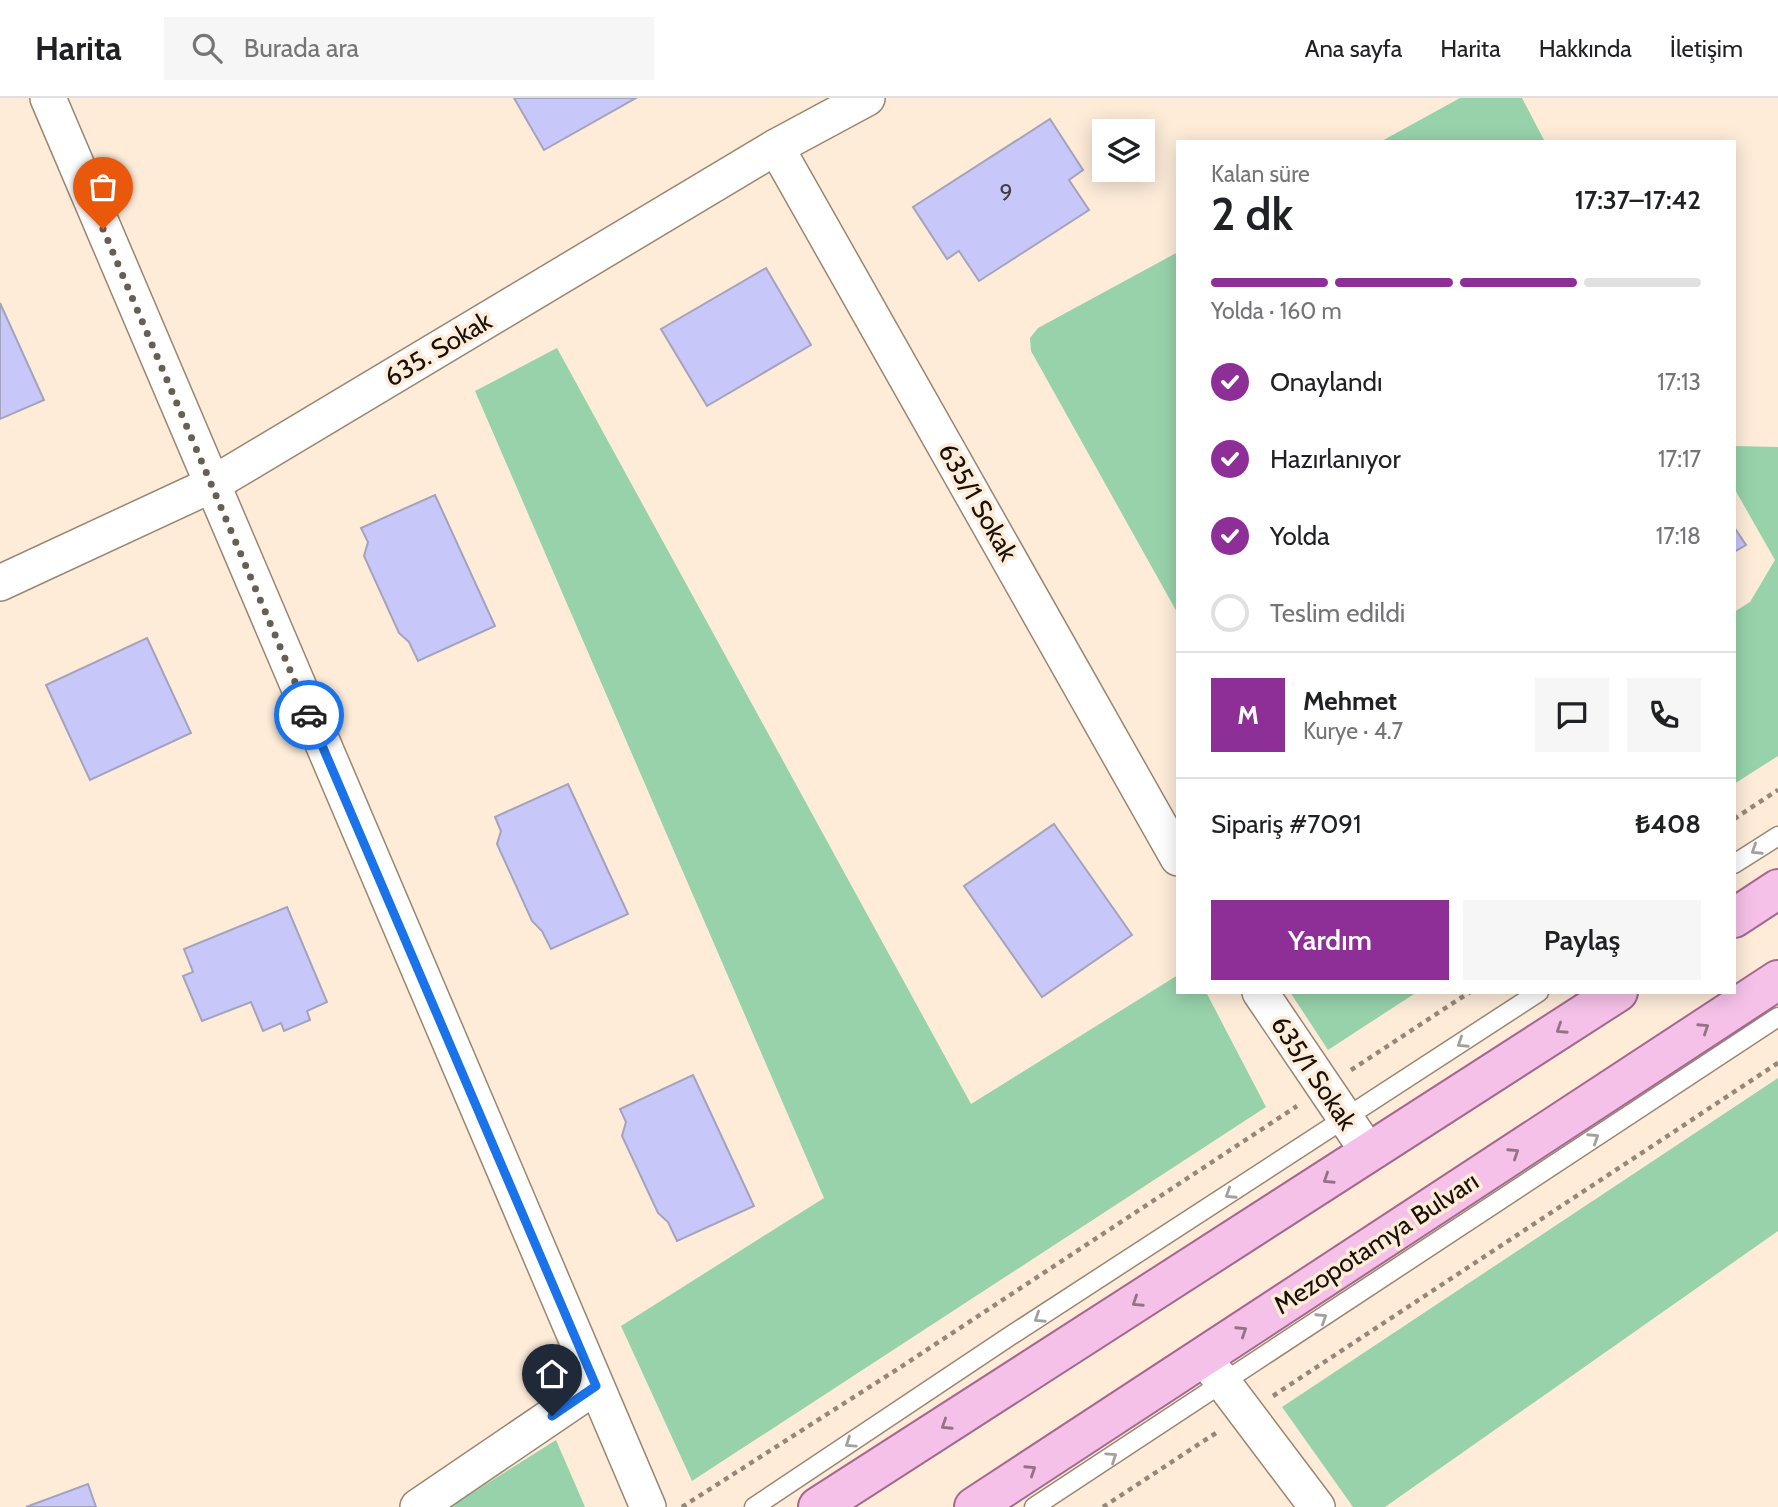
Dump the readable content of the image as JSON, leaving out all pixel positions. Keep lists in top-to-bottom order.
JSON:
{
  "streets": {
    "main road": ["Mezopotamya Bulvarı"],
    "street": ["635. Sokak", "635/1 Sokak"]
  },
  "crossings": [
    ["635. Sokak", "635/1 Sokak"]
  ],
  "house_numbers": ["9"],
  "page": {
    "header": "Harita",
    "search": "Burada ara",
    "nav": [
      "Ana sayfa",
      "Harita",
      "Hakkında",
      "İletişim"
    ],
    "heading": ["2 dk", "Kalan süre", "17:37–17:42"],
    "panel": [
      "Mehmet",
      "Kurye · 4.7",
      "Sipariş #7091",
      "₺408"
    ],
    "bar": "Yolda · 160 m",
    "list": [
      ["Onaylandı", "17:13"],
      ["Hazırlanıyor", "17:17"],
      ["Yolda", "17:18"],
      "Teslim edildi"
    ],
    "round": "M",
    "buttons": ["Yardım", "Paylaş"]
  }
}
